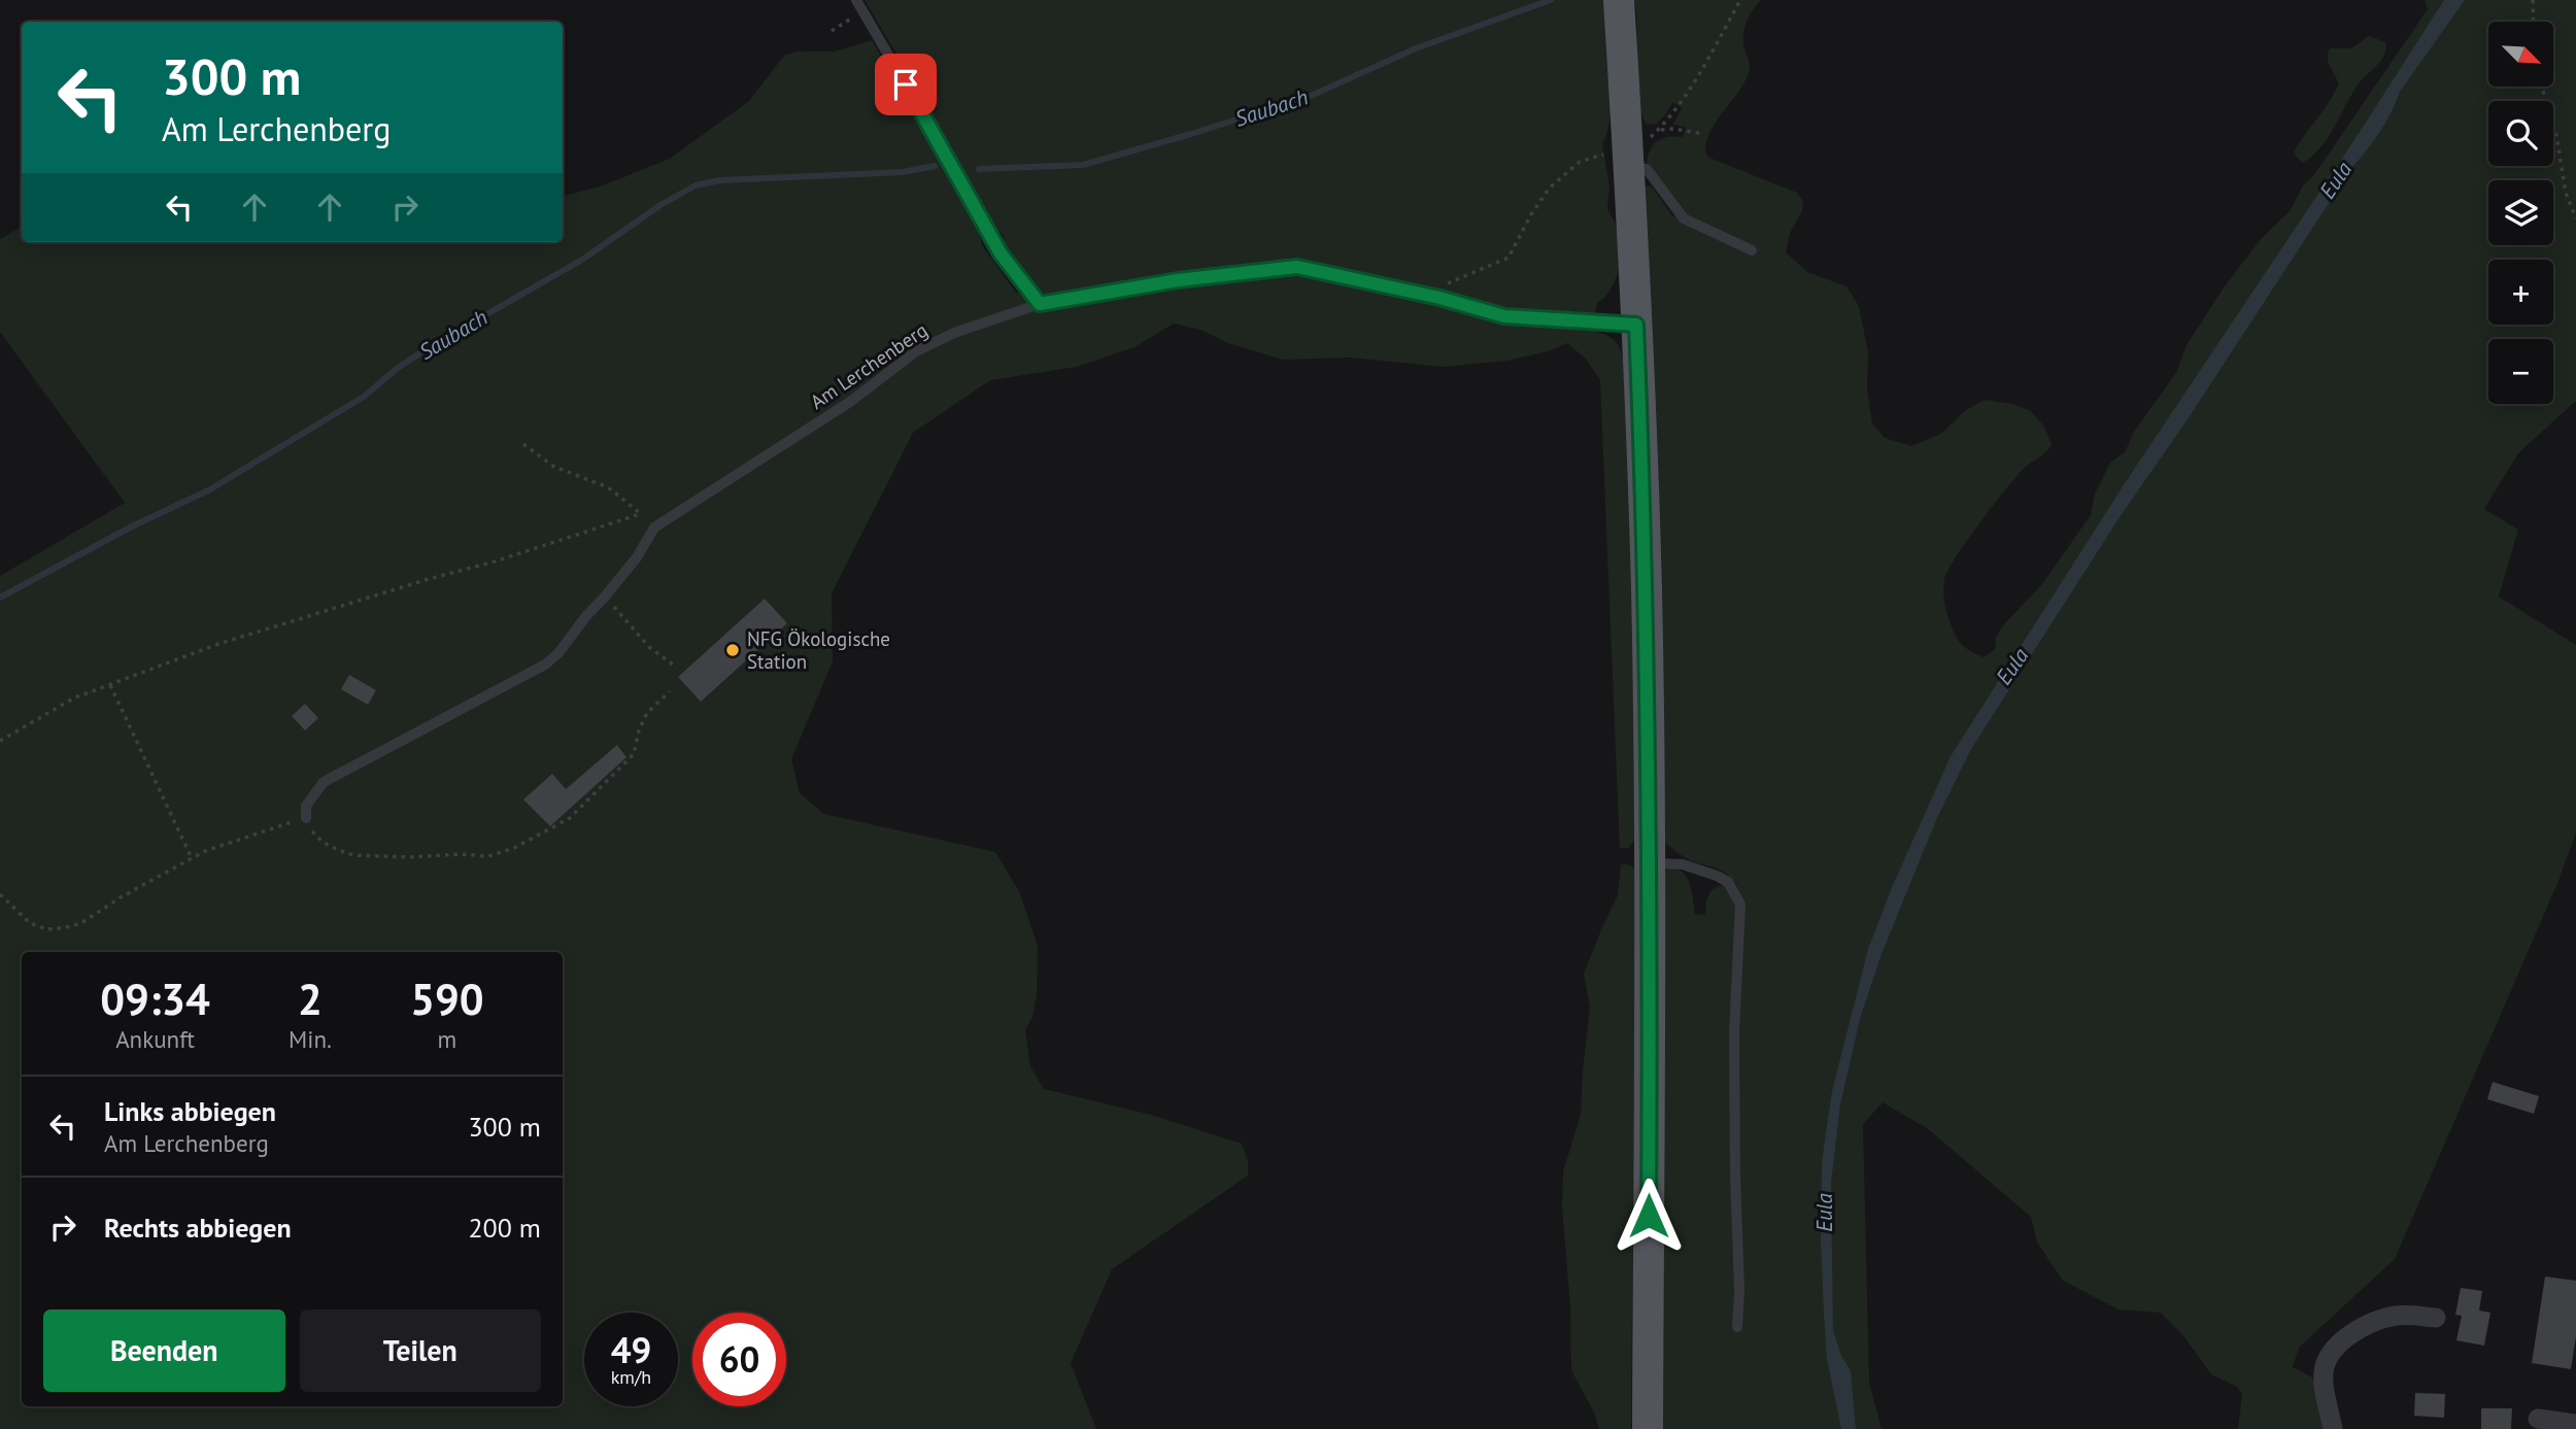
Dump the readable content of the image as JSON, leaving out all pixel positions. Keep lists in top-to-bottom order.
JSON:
{
  "streets": {
    "lane": ["Am Lerchenberg"]
  },
  "water": ["Saubach", "Eula"],
  "places": ["NFG Ökologische Station"],
  "north": "bottom right",
  "page": {
    "map_buttons": ["+", "−"],
    "turn": ["300 m", "Am Lerchenberg"],
    "eta": [
      "09:34",
      "Ankunft",
      "2",
      "Min.",
      "590",
      "m"
    ],
    "list": [
      {
        "name": "Links abbiegen",
        "note": "Am Lerchenberg",
        "value": "300 m"
      },
      {
        "name": "Rechts abbiegen",
        "value": "200 m"
      }
    ],
    "buttons": ["Beenden", "Teilen"],
    "speed": "49 km/h",
    "limit": "60"
  }
}
